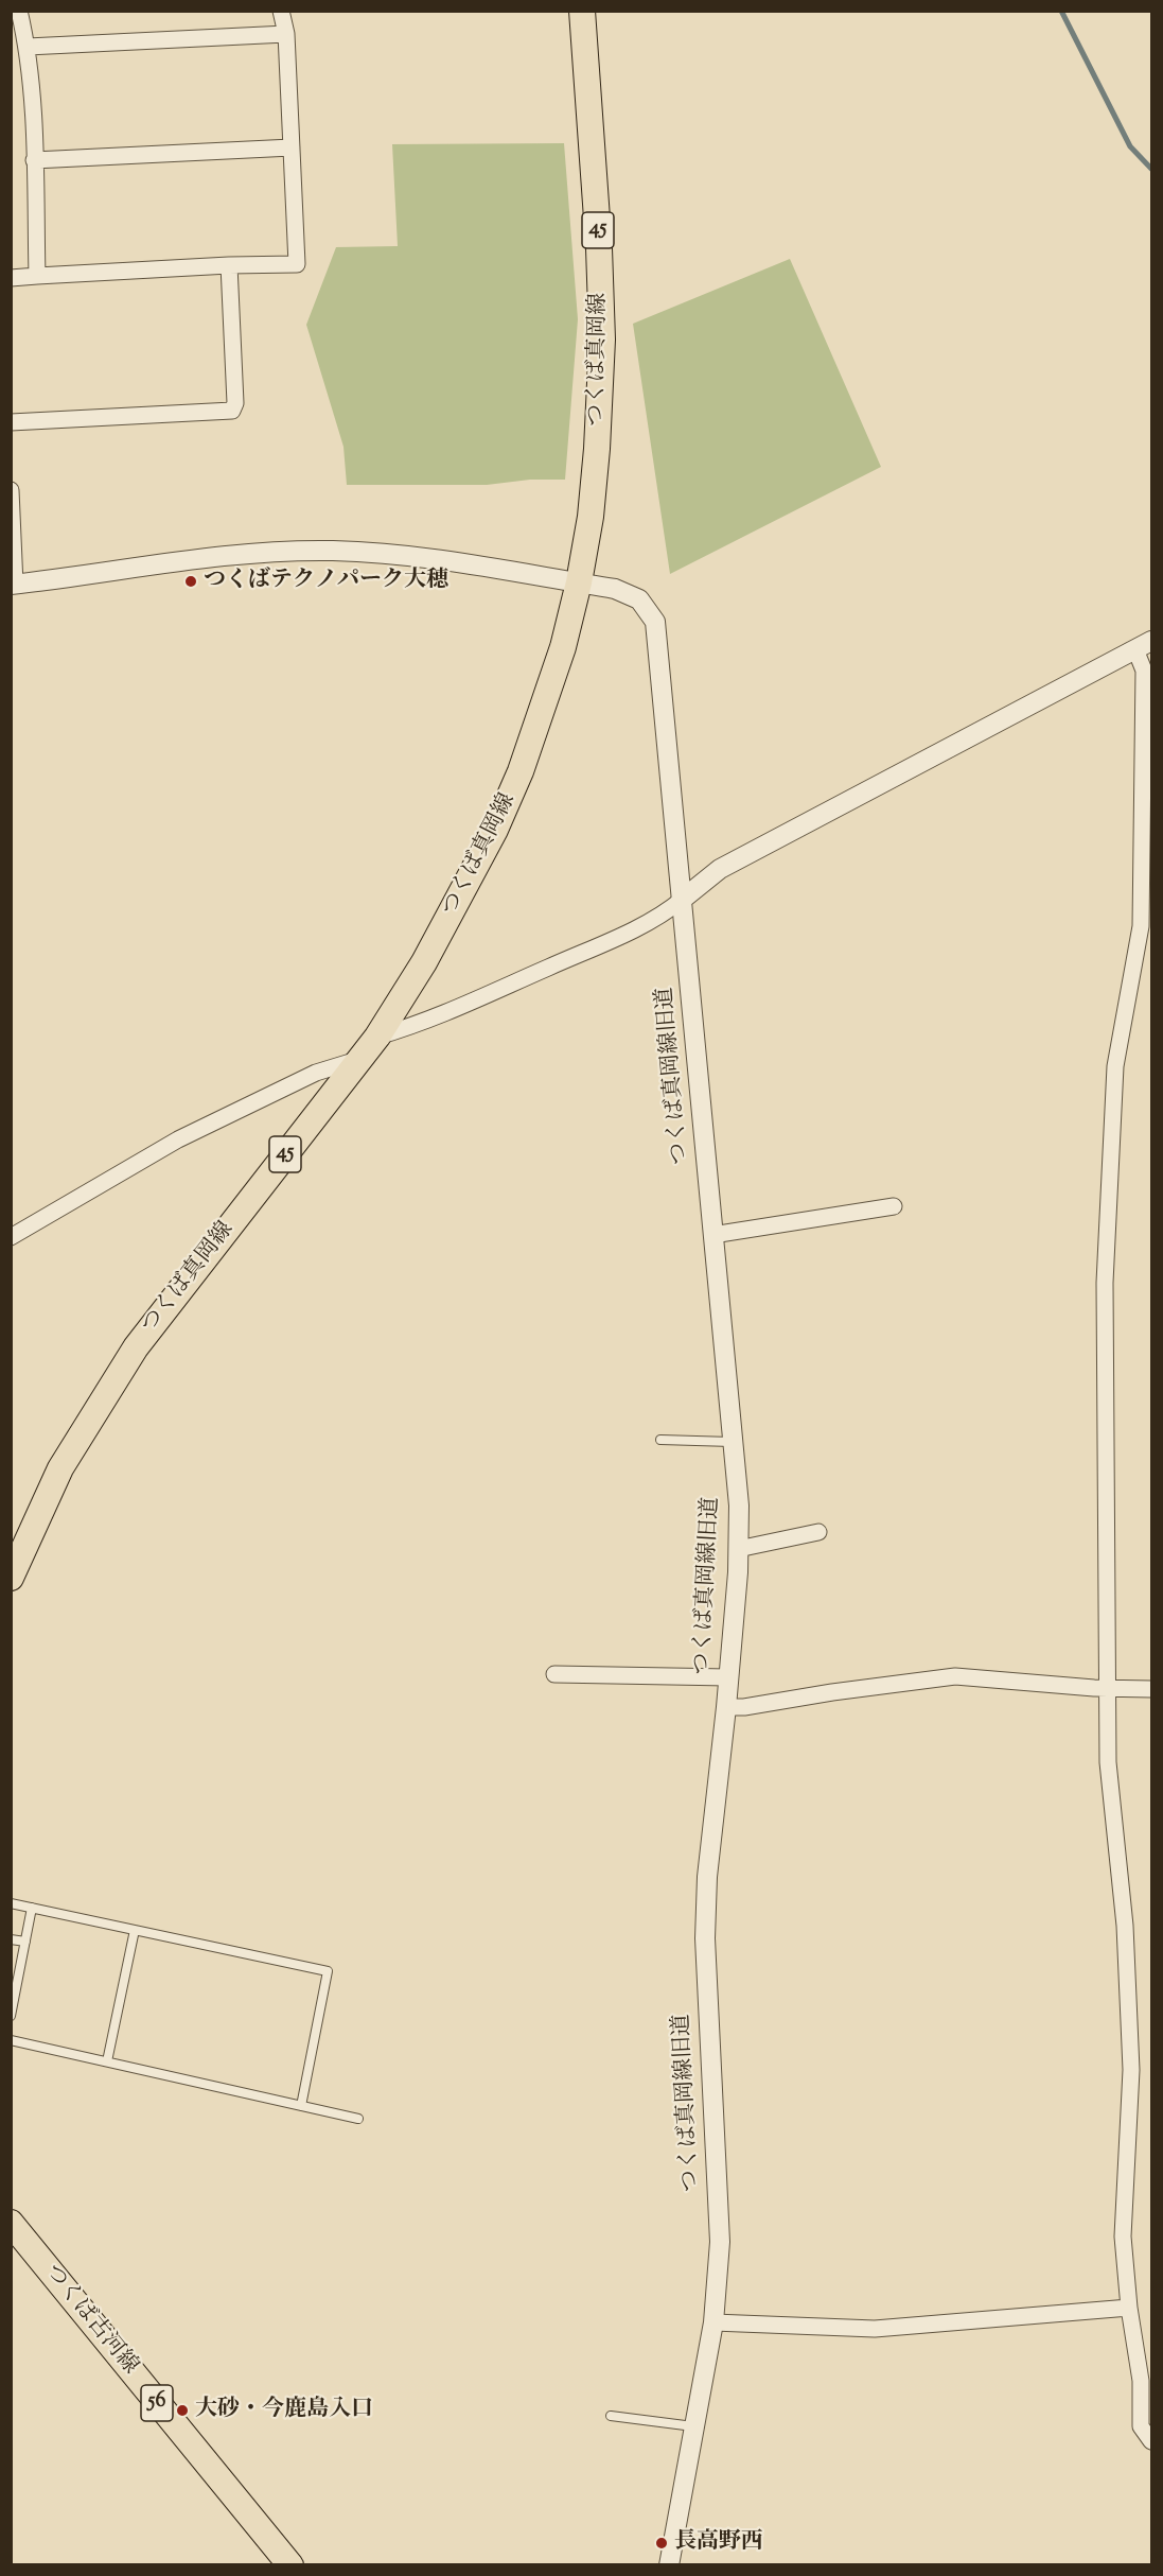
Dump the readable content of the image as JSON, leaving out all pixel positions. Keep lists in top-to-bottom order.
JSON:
{
  "streets": {
    "main road": [
      "45",
      "つくば真岡線",
      "つくば古河線",
      "56"
    ],
    "street": ["つくば真岡線旧道"]
  },
  "crossings": [
    ["つくば真岡線", "つくば真岡線旧道"]
  ],
  "places": ["つくばテクノパーク大穂", "大砂・今鹿島入口", "長高野西"]
}
